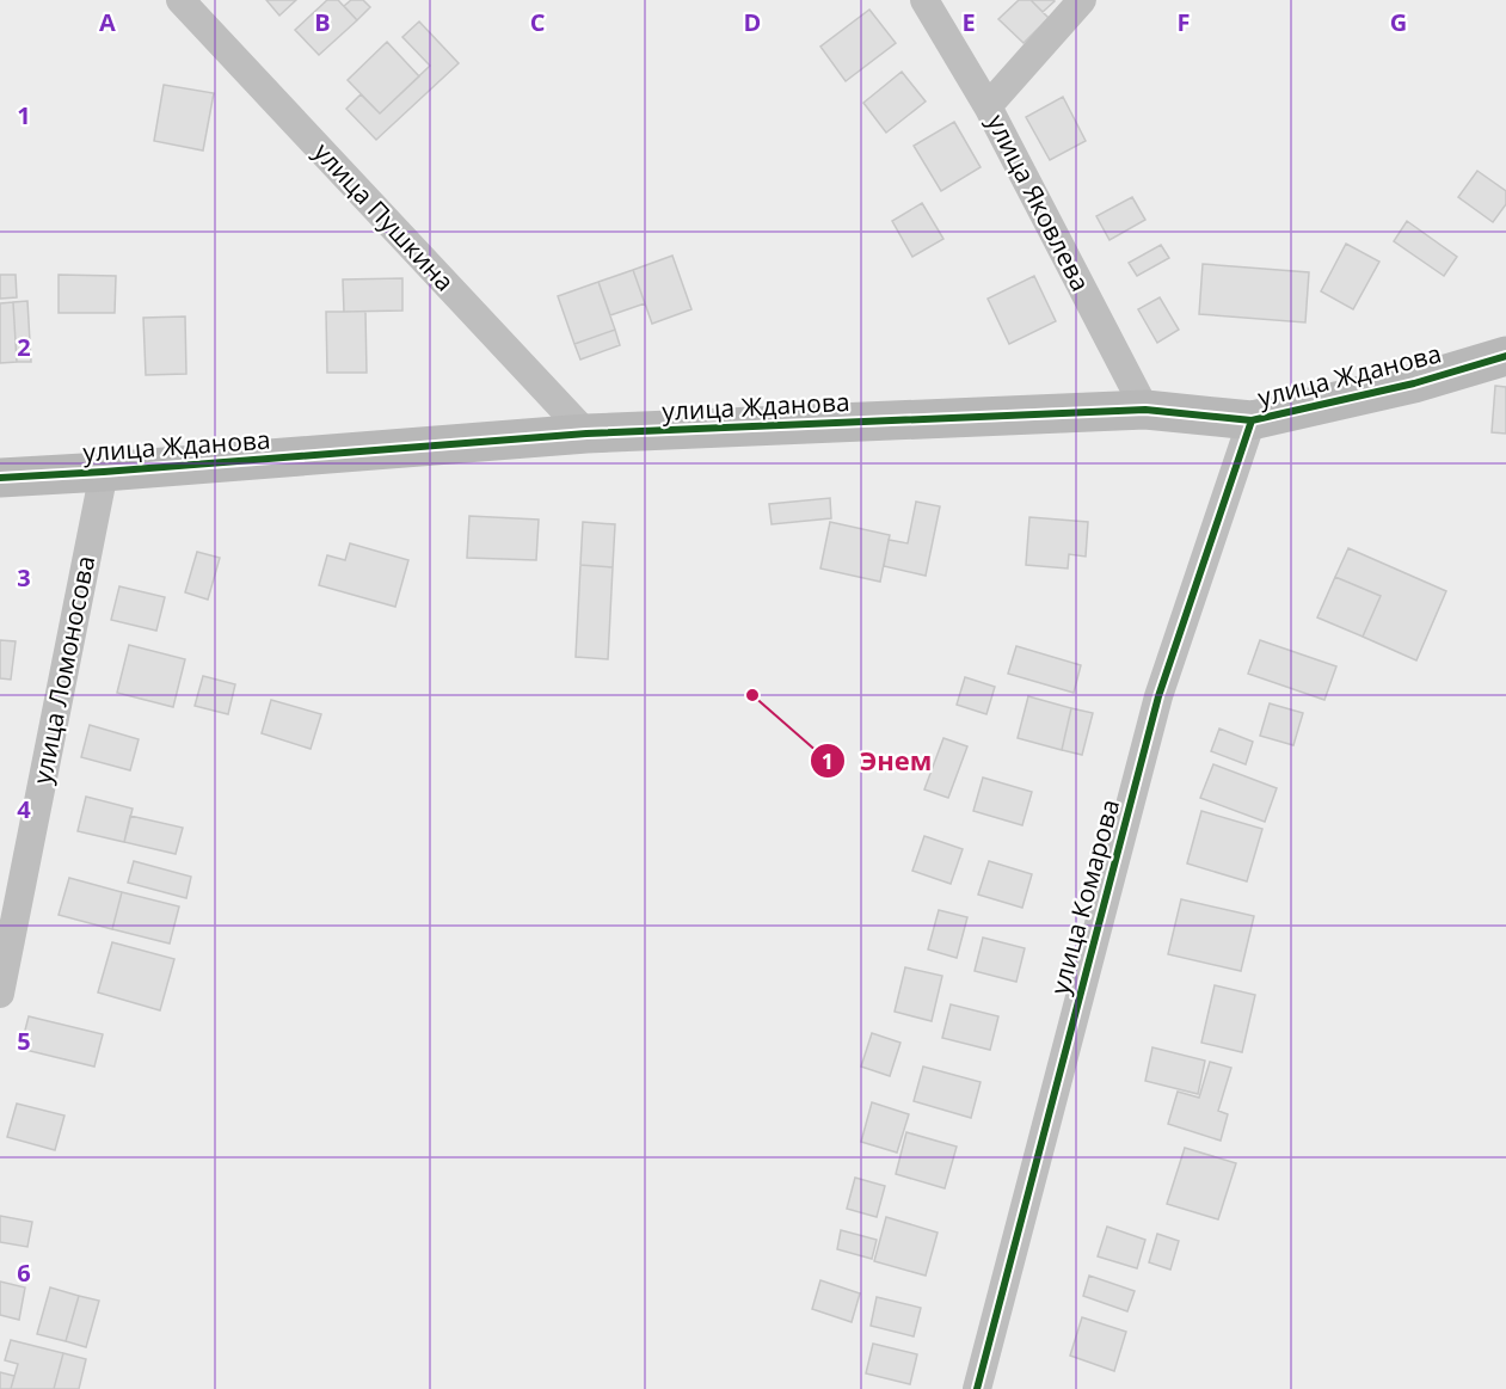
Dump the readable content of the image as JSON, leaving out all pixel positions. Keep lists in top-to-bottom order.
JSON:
{
  "streets": {
    "street": [
      "улица Яковлева",
      "улица Пушкина",
      "улица Жданова",
      "улица Ломоносова",
      "улица Комарова"
    ]
  },
  "crossings": [
    ["улица Яковлева", "улица Жданова"],
    ["улица Пушкина", "улица Жданова"],
    ["улица Жданова", "улица Ломоносова"],
    ["улица Жданова", "улица Комарова"]
  ],
  "places": ["Энем"],
  "grid": {
    "columns": [
      "A",
      "B",
      "C",
      "D",
      "E",
      "F",
      "G"
    ],
    "rows": [
      "1",
      "2",
      "3",
      "4",
      "5",
      "6"
    ]
  }
}
